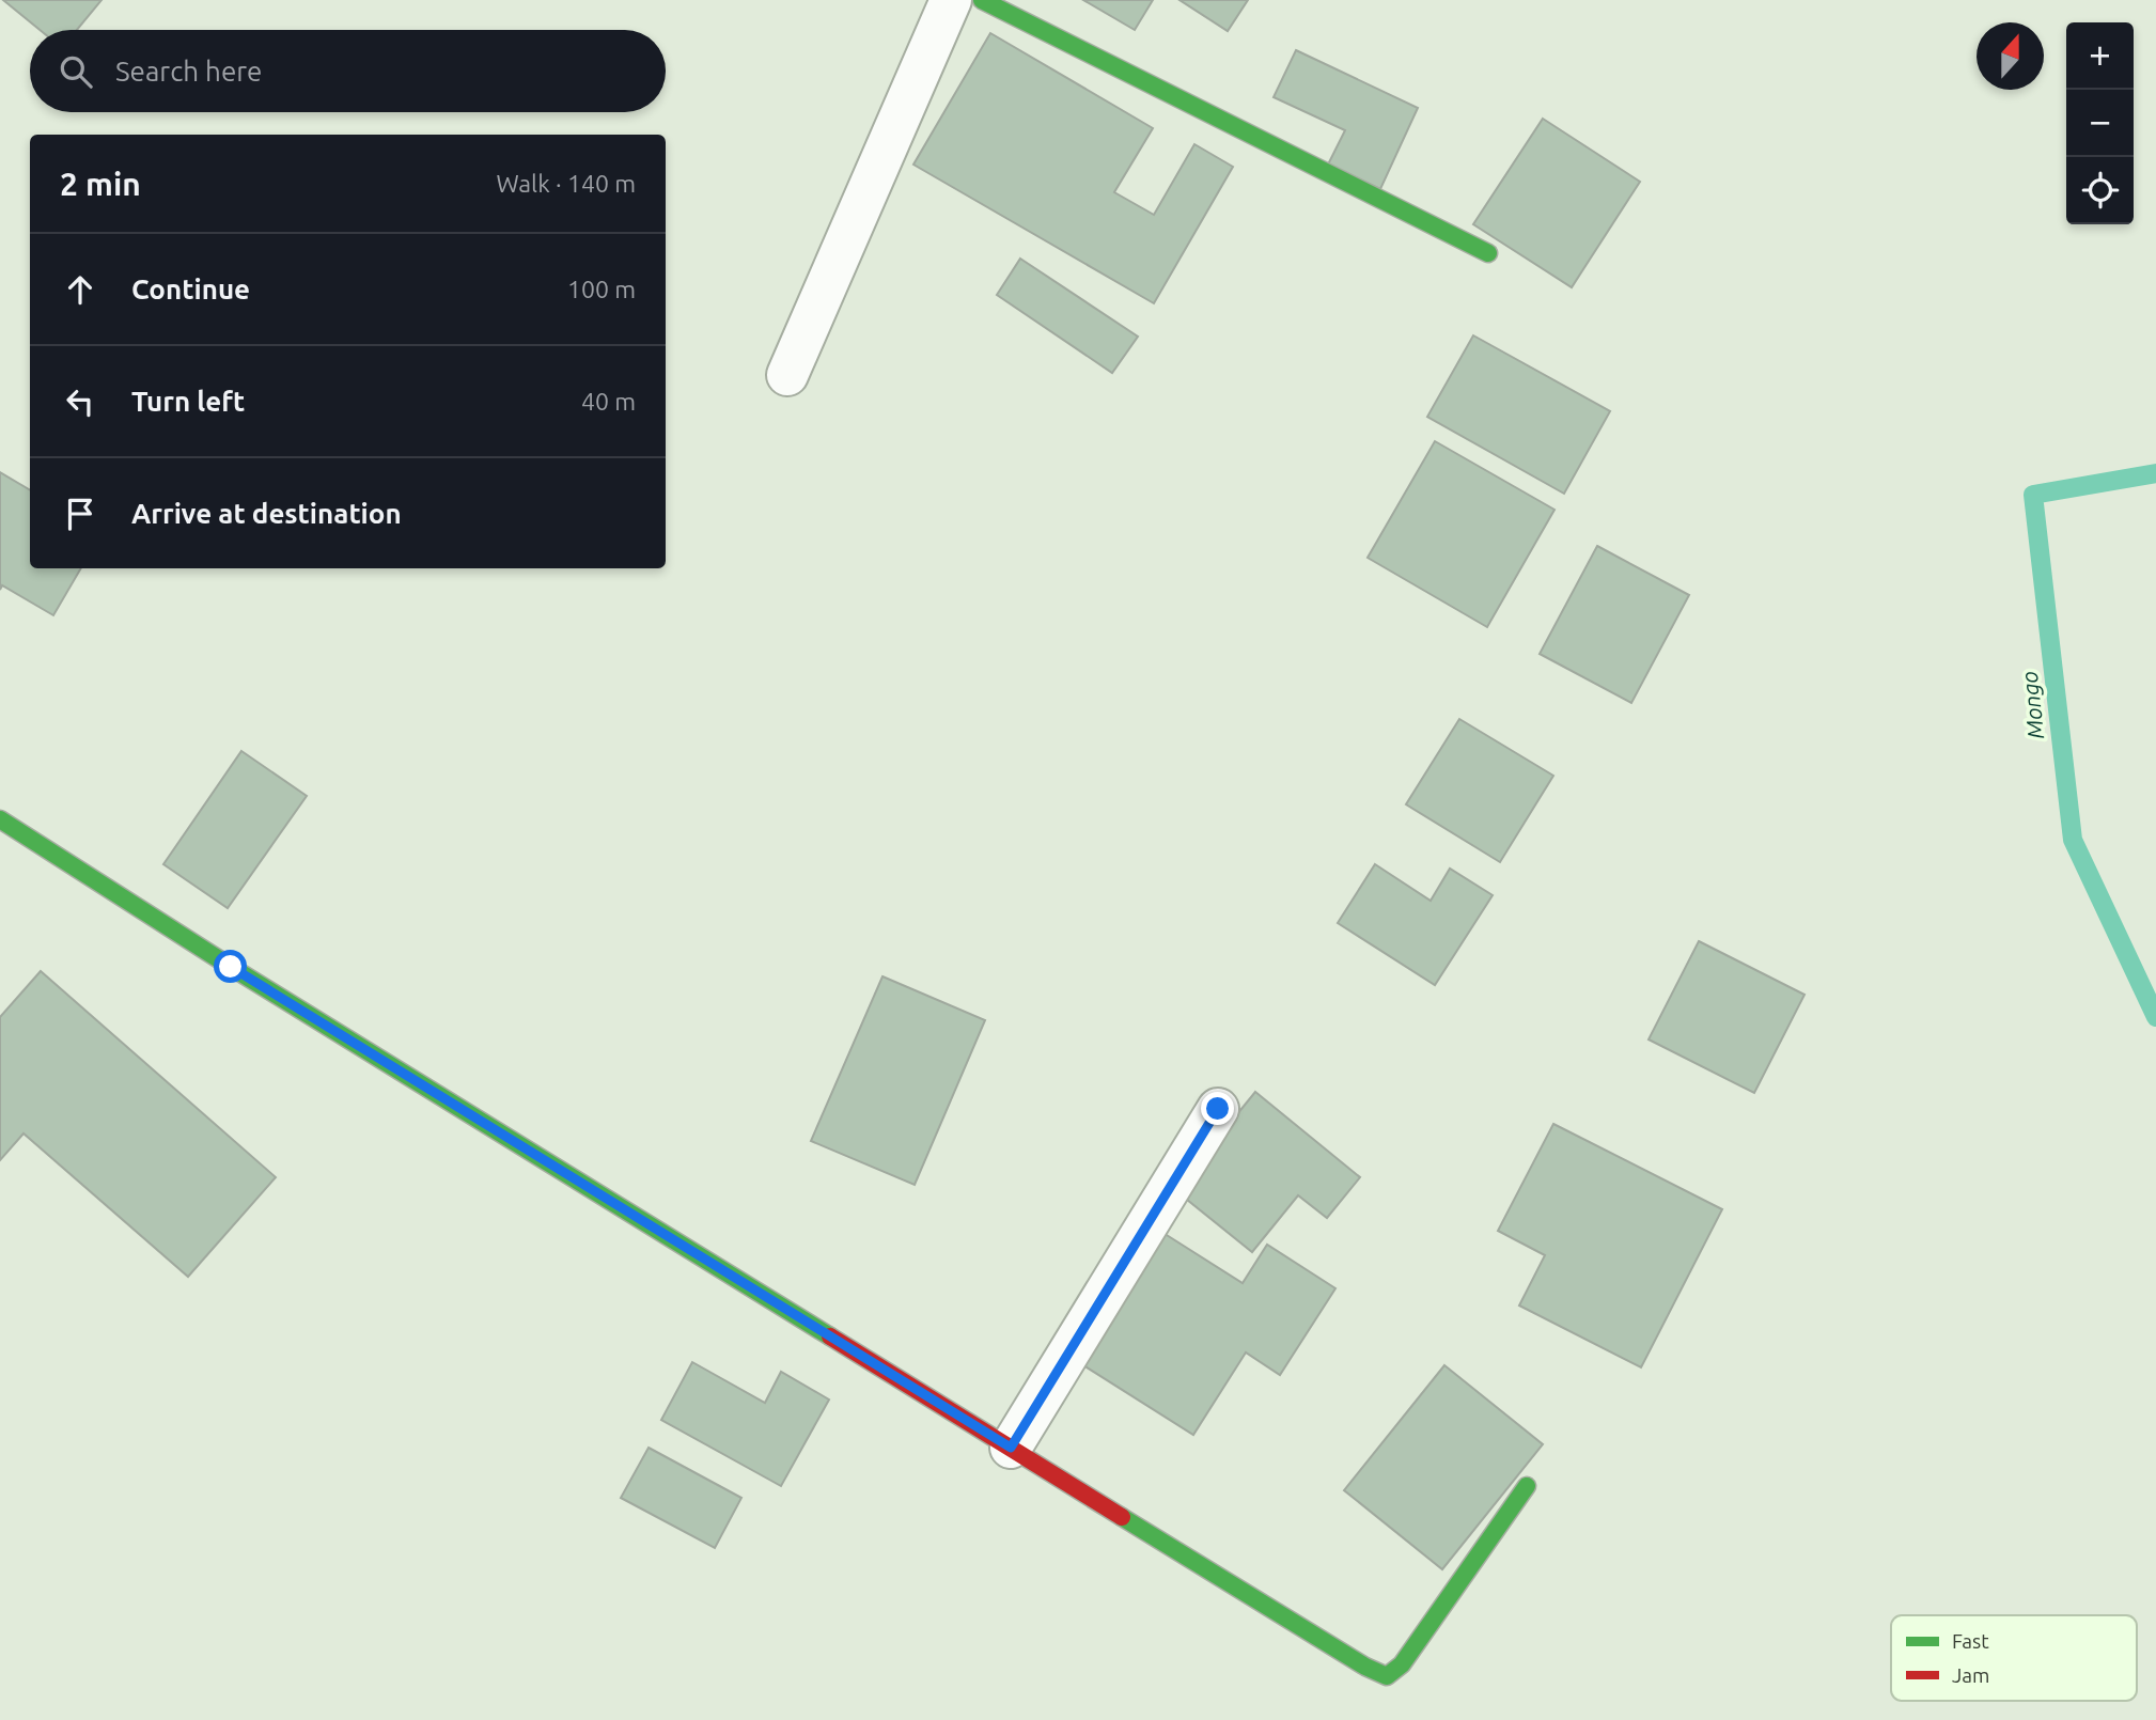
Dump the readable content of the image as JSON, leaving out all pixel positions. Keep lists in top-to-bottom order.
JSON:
{
  "water": ["Mongo"],
  "legend": ["Fast", "Jam"],
  "north": "top",
  "page": {
    "map_buttons": ["+", "−"],
    "search": "Search here",
    "heading": ["2 min", "Walk · 140 m"],
    "list": [
      ["Continue", "100 m"],
      ["Turn left", "40 m"],
      "Arrive at destination"
    ]
  }
}
